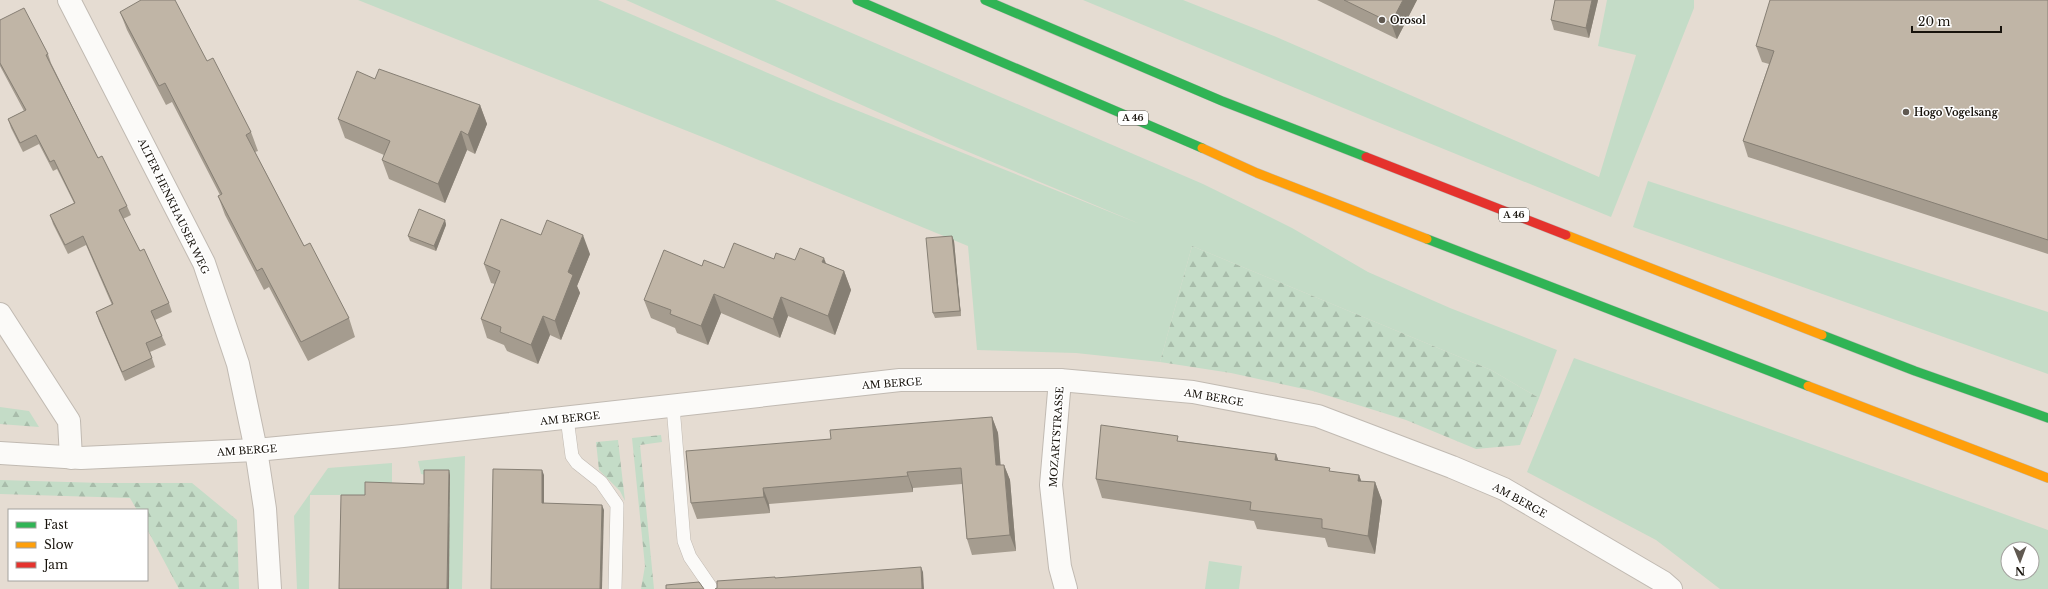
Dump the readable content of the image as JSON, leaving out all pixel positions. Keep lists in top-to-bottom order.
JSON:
{
  "streets": {
    "highway": ["A 46"],
    "street": ["ALTER HENKHAUSER WEG", "AM BERGE", "MOZARTSTRASSE"]
  },
  "crossings": [
    ["ALTER HENKHAUSER WEG", "AM BERGE"],
    ["AM BERGE", "MOZARTSTRASSE"]
  ],
  "places": ["Orosol", "Hogo Vogelsang"],
  "legend": ["Fast", "Slow", "Jam"],
  "scale_bar": "20 m",
  "north": "bottom"
}
